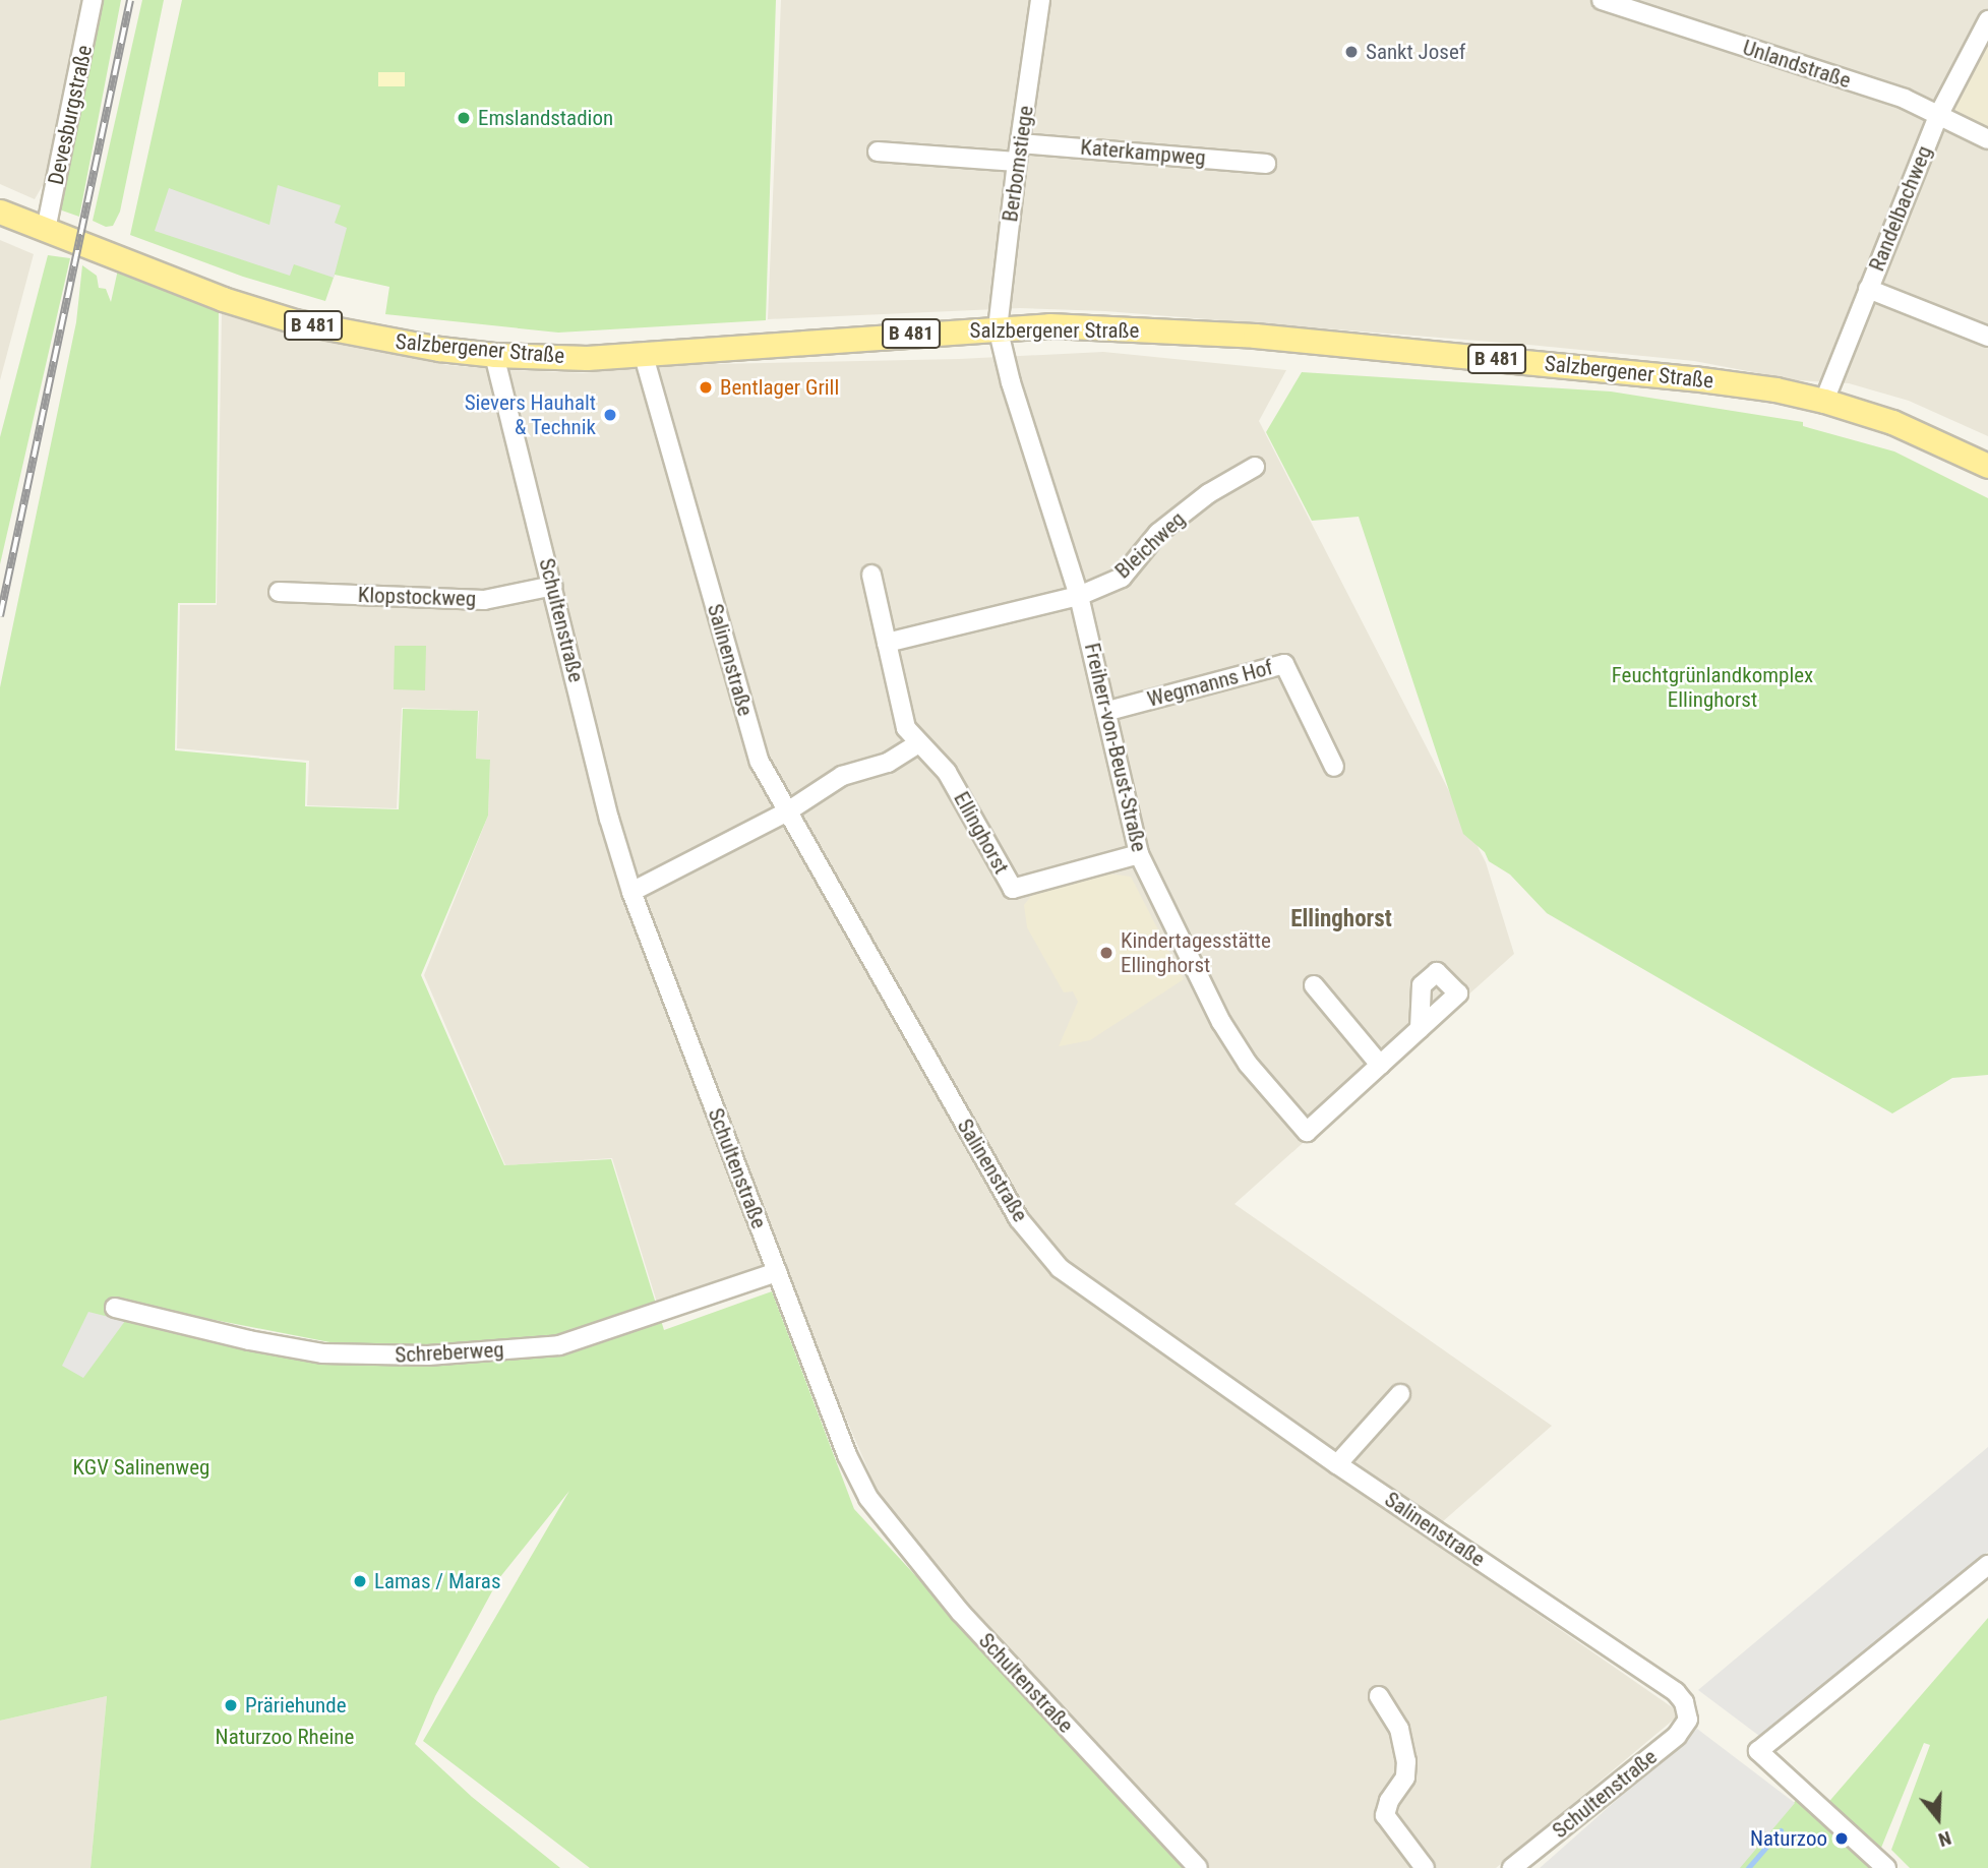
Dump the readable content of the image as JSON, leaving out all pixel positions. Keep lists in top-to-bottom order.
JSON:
{
  "streets": {
    "main road": ["B 481", "Salzbergener Straße"],
    "street": [
      "Unlandstraße",
      "Devesburgstraße",
      "Katerkampweg",
      "Berbomstiege",
      "Randelbachweg",
      "Bleichweg",
      "Klopstockweg",
      "Schultenstraße",
      "Salinenstraße",
      "Wegmanns Hof",
      "Freiherr-von-Beust-Straße",
      "Ellinghorst",
      "Schreberweg"
    ]
  },
  "crossings": [
    ["Unlandstraße", "Randelbachweg"],
    ["Devesburgstraße", "Salzbergener Straße"],
    ["Katerkampweg", "Berbomstiege"],
    ["Berbomstiege", "Salzbergener Straße"],
    ["Berbomstiege", "Freiherr-von-Beust-Straße"],
    ["Randelbachweg", "Salzbergener Straße"],
    ["Salzbergener Straße", "Schultenstraße"],
    ["Salzbergener Straße", "Salinenstraße"],
    ["Salzbergener Straße", "Freiherr-von-Beust-Straße"],
    ["Bleichweg", "Freiherr-von-Beust-Straße"],
    ["Klopstockweg", "Schultenstraße"],
    ["Schultenstraße", "Salinenstraße"],
    ["Schultenstraße", "Schreberweg"],
    ["Wegmanns Hof", "Freiherr-von-Beust-Straße"],
    ["Freiherr-von-Beust-Straße", "Ellinghorst"]
  ],
  "districts": ["Ellinghorst"],
  "parks": ["Feuchtgrünlandkomplex Ellinghorst", "KGV Salinenweg", "Naturzoo Rheine"],
  "places": [
    "Sankt Josef",
    "Emslandstadion",
    "Bentlager Grill",
    "Sievers Hauhalt & Technik",
    "Kindertagesstätte Ellinghorst",
    "Lamas / Maras",
    "Präriehunde",
    "Naturzoo"
  ],
  "north": "bottom"
}
